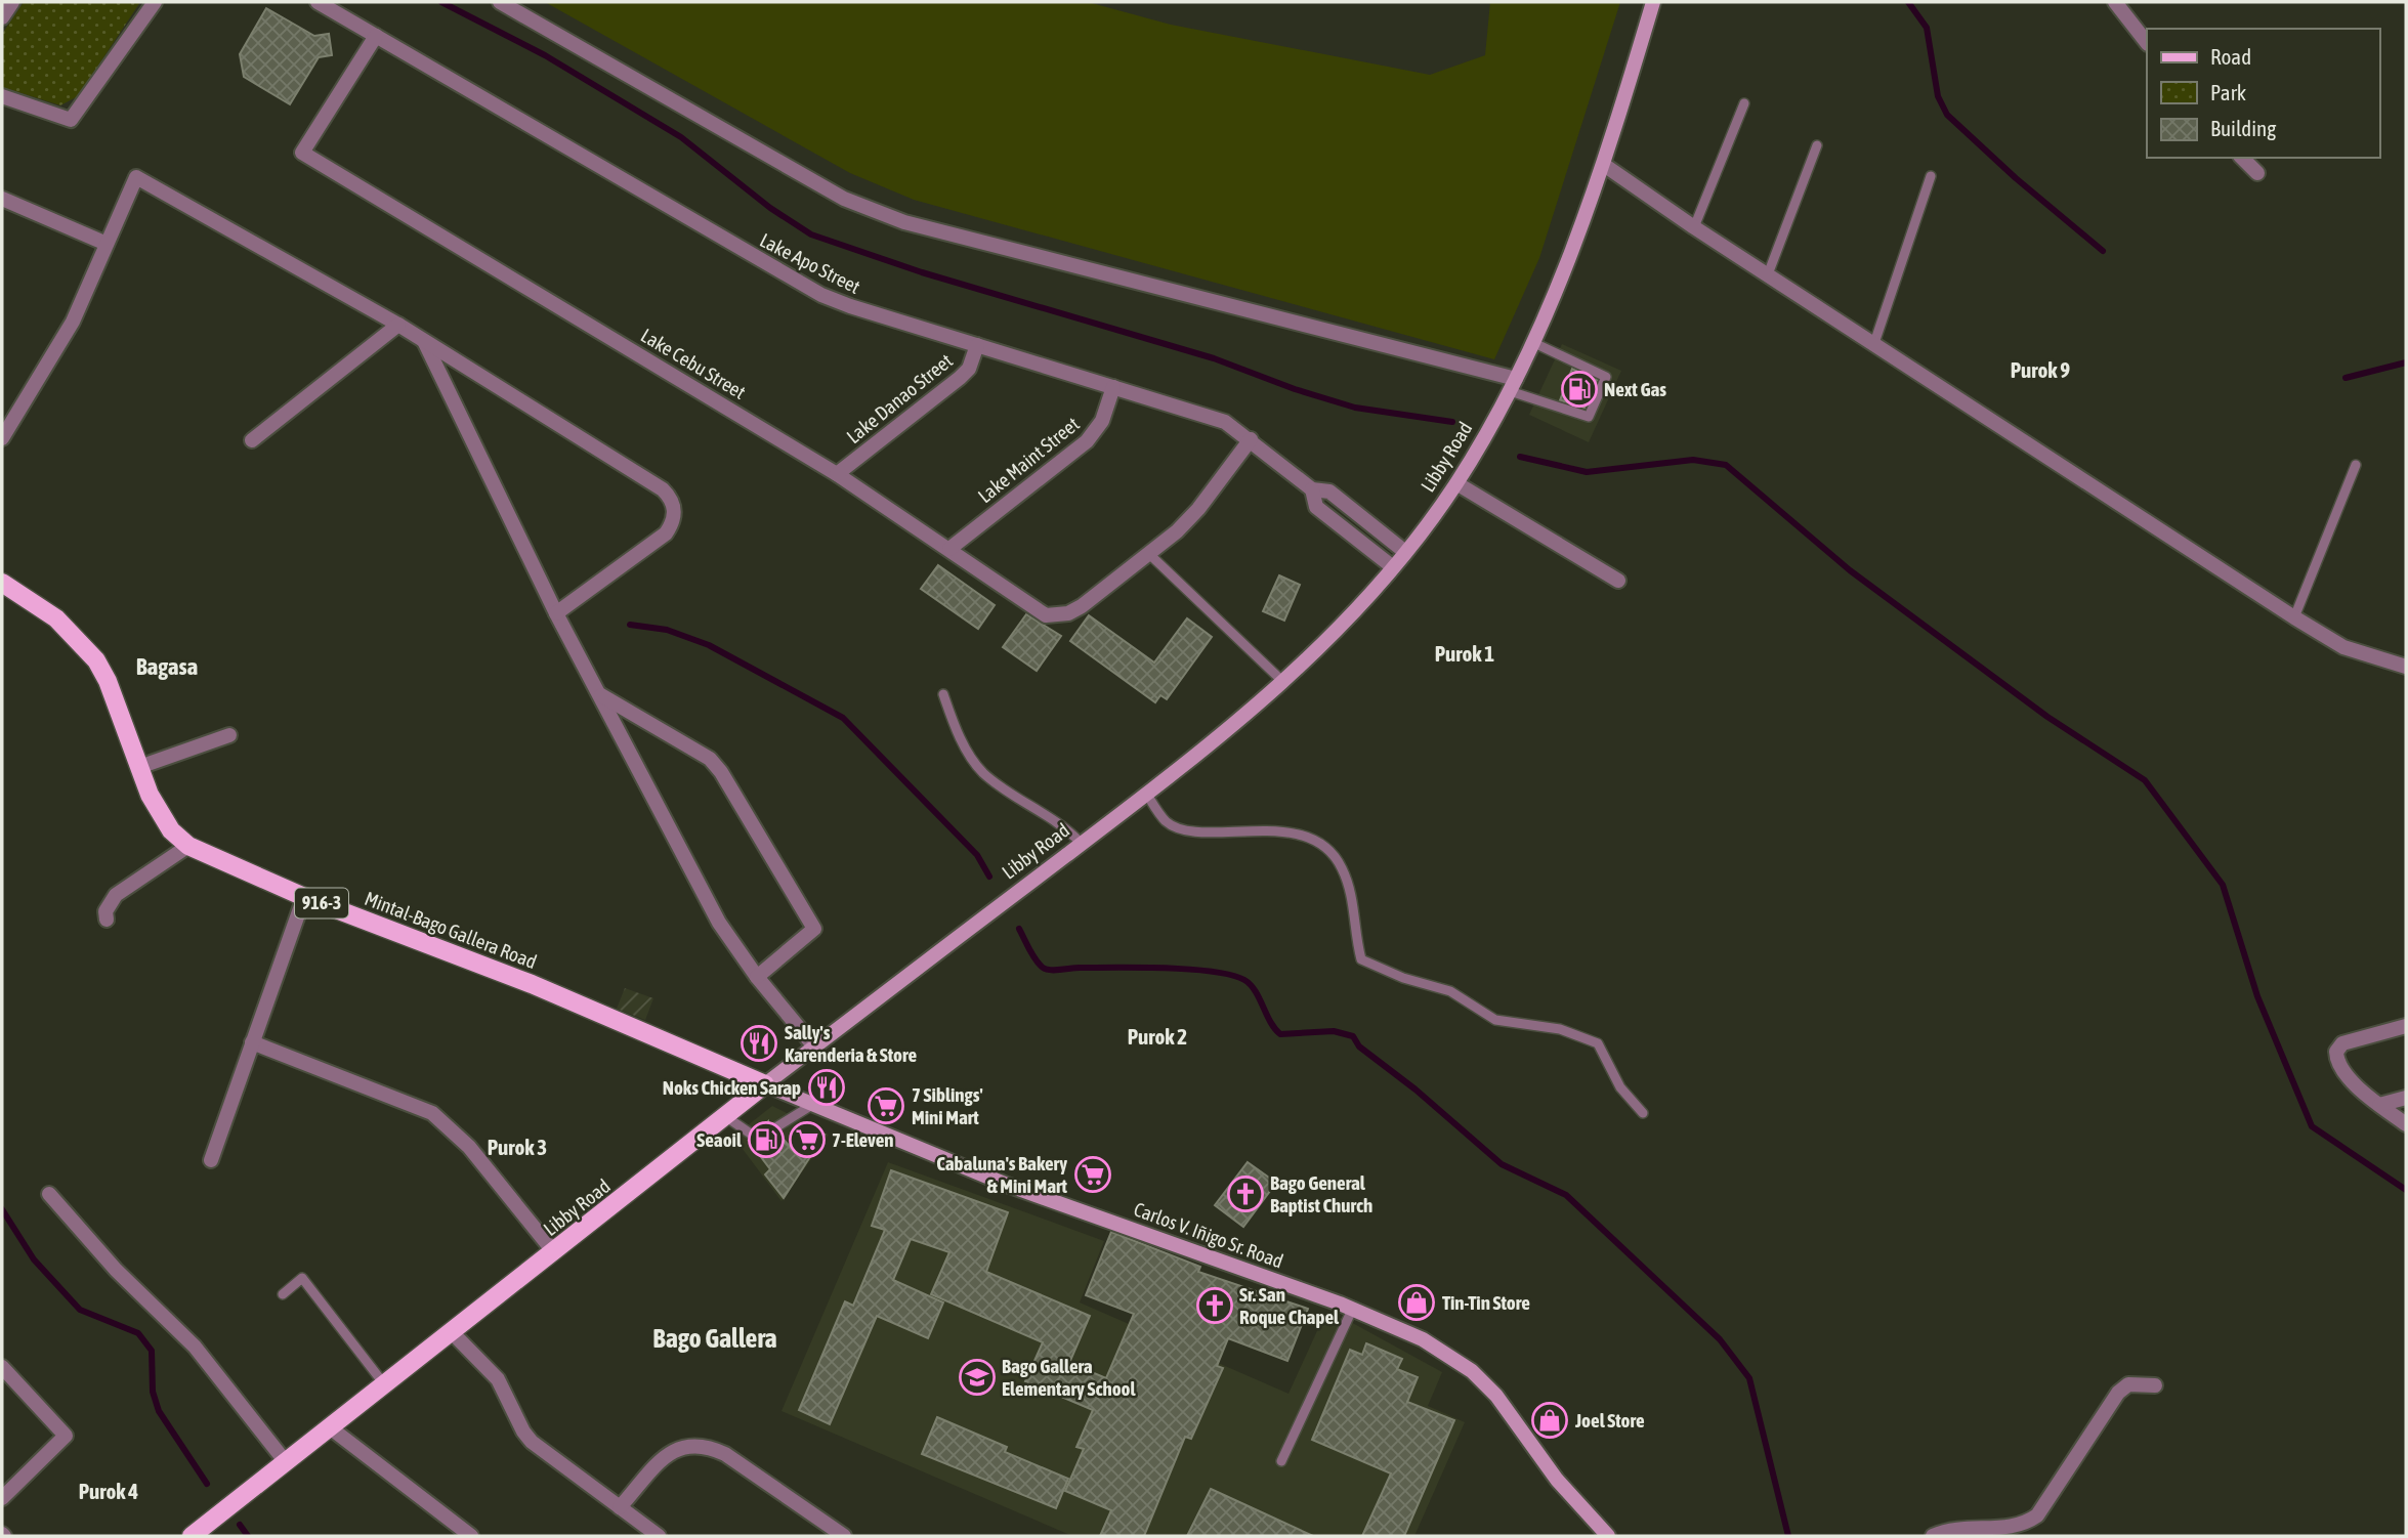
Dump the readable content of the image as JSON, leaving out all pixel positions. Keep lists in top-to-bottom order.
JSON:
{
  "streets": {
    "main road": [
      "Libby Road",
      "916-3",
      "Mintal-Bago Gallera Road",
      "Carlos V. Iñigo Sr. Road"
    ],
    "street": [
      "Lake Apo Street",
      "Lake Cebu Street",
      "Lake Danao Street",
      "Lake Maint Street"
    ]
  },
  "crossings": [
    ["Lake Apo Street", "Lake Cebu Street"],
    ["Lake Apo Street", "Lake Danao Street"],
    ["Lake Apo Street", "Libby Road"],
    ["Lake Apo Street", "Lake Maint Street"],
    ["Lake Cebu Street", "Lake Danao Street"],
    ["Lake Cebu Street", "Lake Maint Street"],
    ["Libby Road", "Mintal-Bago Gallera Road"],
    ["Libby Road", "Carlos V. Iñigo Sr. Road"],
    ["Mintal-Bago Gallera Road", "Carlos V. Iñigo Sr. Road"]
  ],
  "districts": [
    "Purok 9",
    "Purok 1",
    "Bagasa",
    "Purok 2",
    "Purok 3",
    "Bago Gallera",
    "Purok 4"
  ],
  "places": {
    "fuel station": ["Next Gas", "Seaoil"],
    "restaurant": ["Sally's Karenderia & Store", "Noks Chicken Sarap"],
    "supermarket": ["7 Siblings' Mini Mart", "7-Eleven", "Cabaluna's Bakery & Mini Mart"],
    "church": ["Bago General Baptist Church", "Sr. San Roque Chapel"],
    "shop": ["Tin-Tin Store", "Joel Store"],
    "school or university": ["Bago Gallera Elementary School"]
  },
  "legend": ["Road", "Park", "Building"]
}
